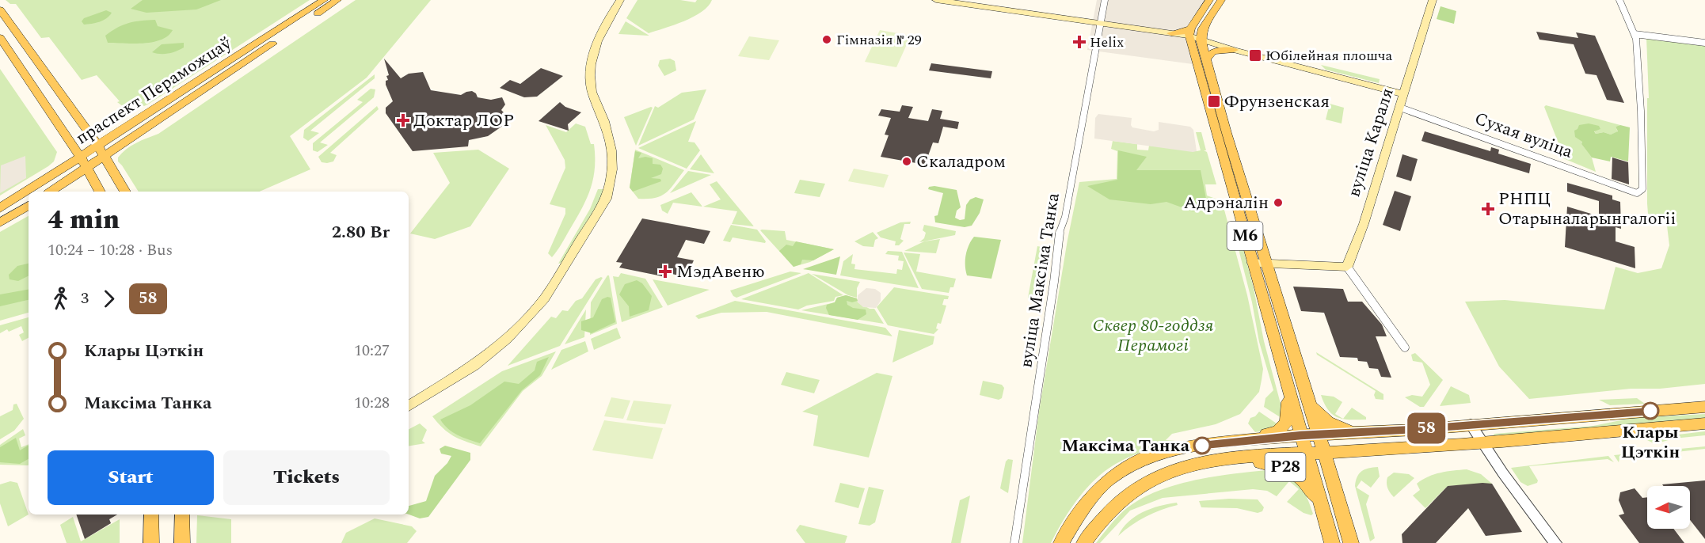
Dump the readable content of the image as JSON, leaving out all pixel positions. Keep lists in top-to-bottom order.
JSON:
{
  "streets": {
    "main road": [
      "праспект Пераможцаў",
      "вуліца Караля",
      "М6",
      "Р28"
    ],
    "street": ["Сухая вуліца", "вуліца Максіма Танка"]
  },
  "crossings": [
    ["Сухая вуліца", "вуліца Караля"],
    ["М6", "Р28"]
  ],
  "parks": ["Сквер 80-годдзя Перамогі"],
  "places": {
    "other": [
      "Гімназія № 29",
      "Скаладром",
      "Адрэналін",
      "Клары Цэткін",
      "Максіма Танка"
    ],
    "health": [
      "Helix",
      "Доктар ЛОР",
      "РНПЦ Отарыналарынгалогіі",
      "МэдАвеню"
    ],
    "transit": ["Юбілейная плошча", "Фрунзенская"]
  },
  "lines": ["bus line 58"],
  "north": "left",
  "page": {
    "on_map": "58",
    "heading": ["4 min", "10:24 – 10:28 · Bus", "2.80 Br"],
    "legs": ["3", "58"],
    "list": [
      {
        "name": "Клары Цэткін",
        "value": "10:27"
      },
      {
        "name": "Максіма Танка",
        "value": "10:28"
      }
    ],
    "buttons": ["Start", "Tickets"]
  }
}
